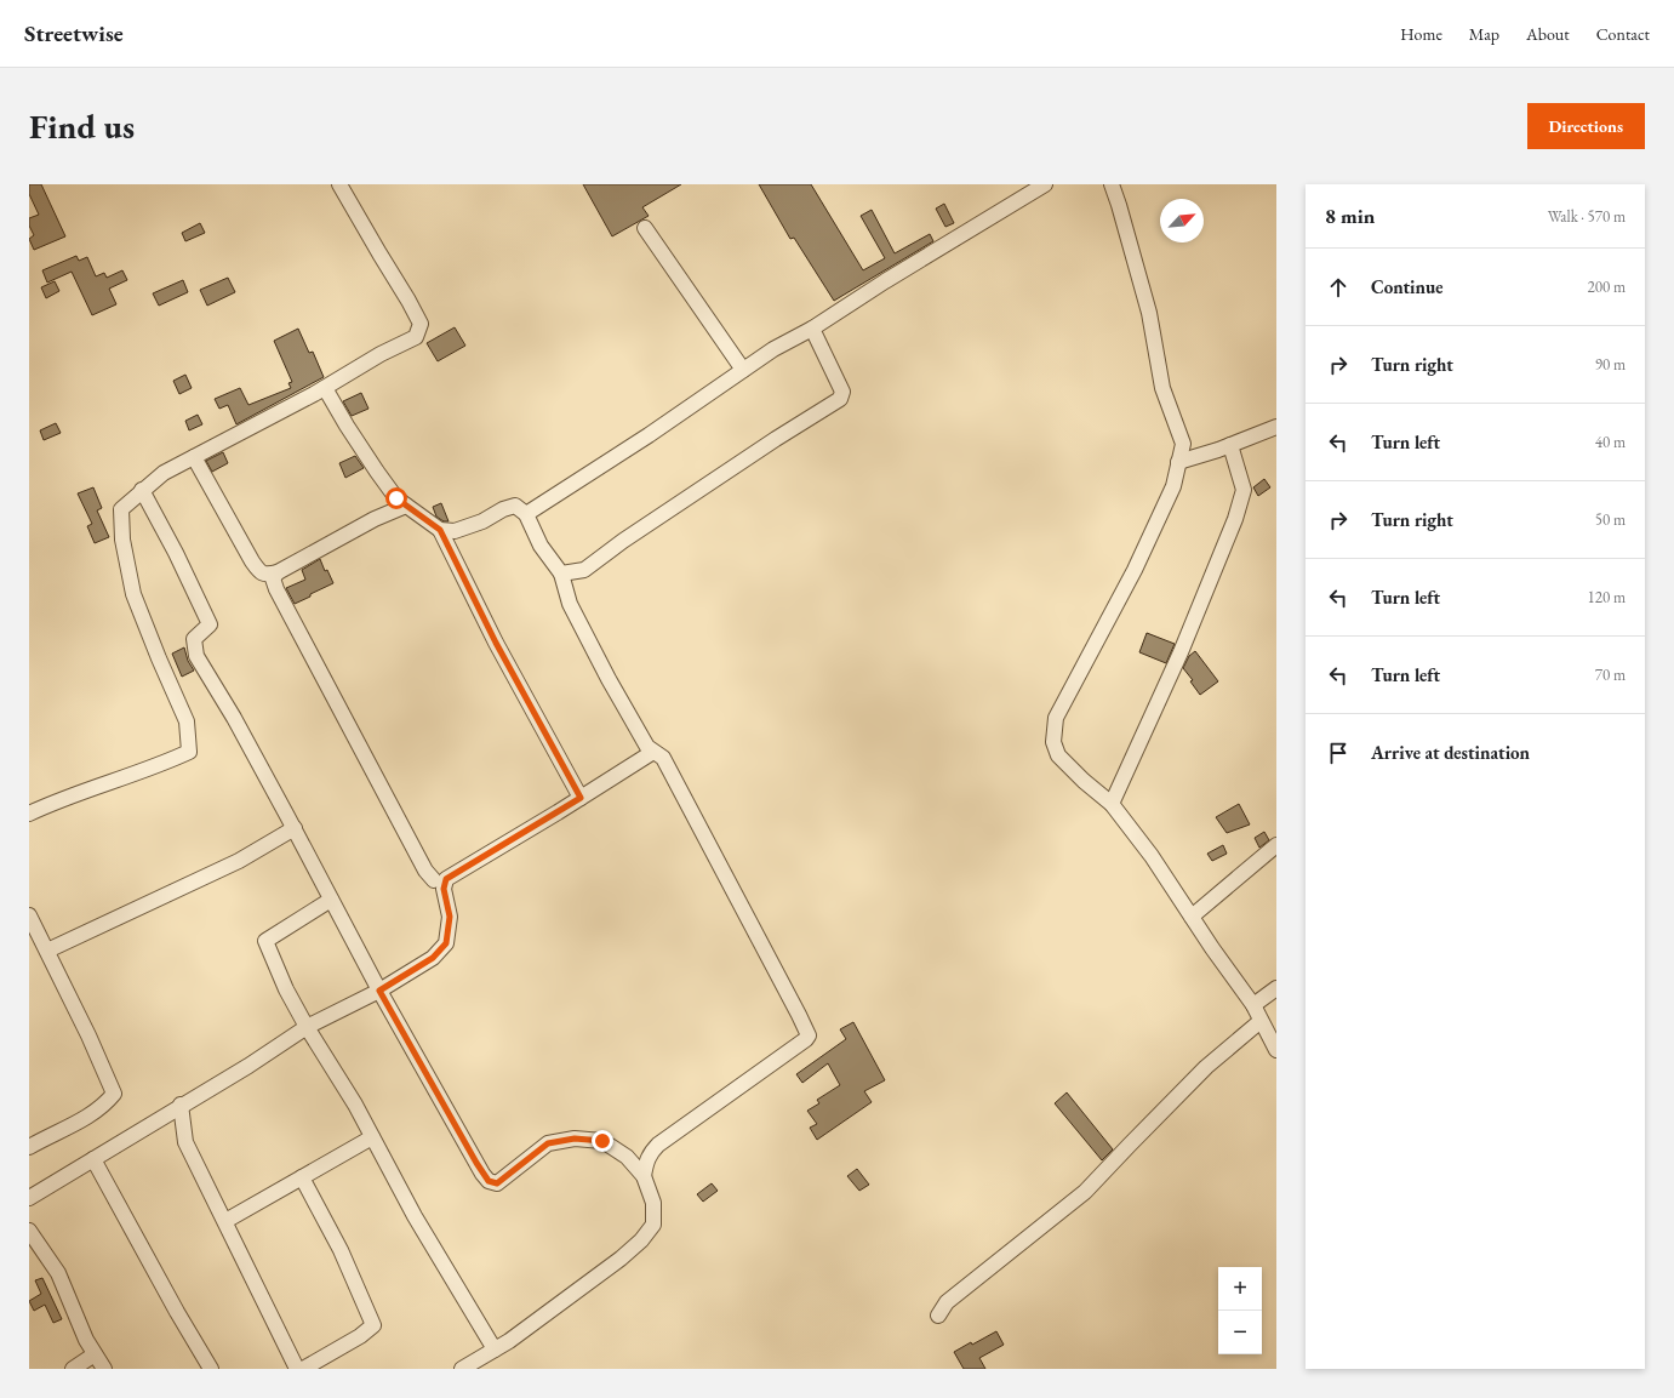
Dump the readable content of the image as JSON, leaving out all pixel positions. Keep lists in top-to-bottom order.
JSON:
{
  "north": "top right",
  "page": {
    "header": "Streetwise",
    "nav": [
      "Home",
      "Map",
      "About",
      "Contact"
    ],
    "buttons": "Directions",
    "title": "Find us",
    "heading": ["8 min", "Walk · 570 m"],
    "list": [
      ["Continue", "200 m"],
      ["Turn right", "90 m"],
      ["Turn left", "40 m"],
      ["Turn right", "50 m"],
      ["Turn left", "120 m"],
      ["Turn left", "70 m"],
      "Arrive at destination"
    ],
    "map_buttons": ["+", "−"]
  }
}
